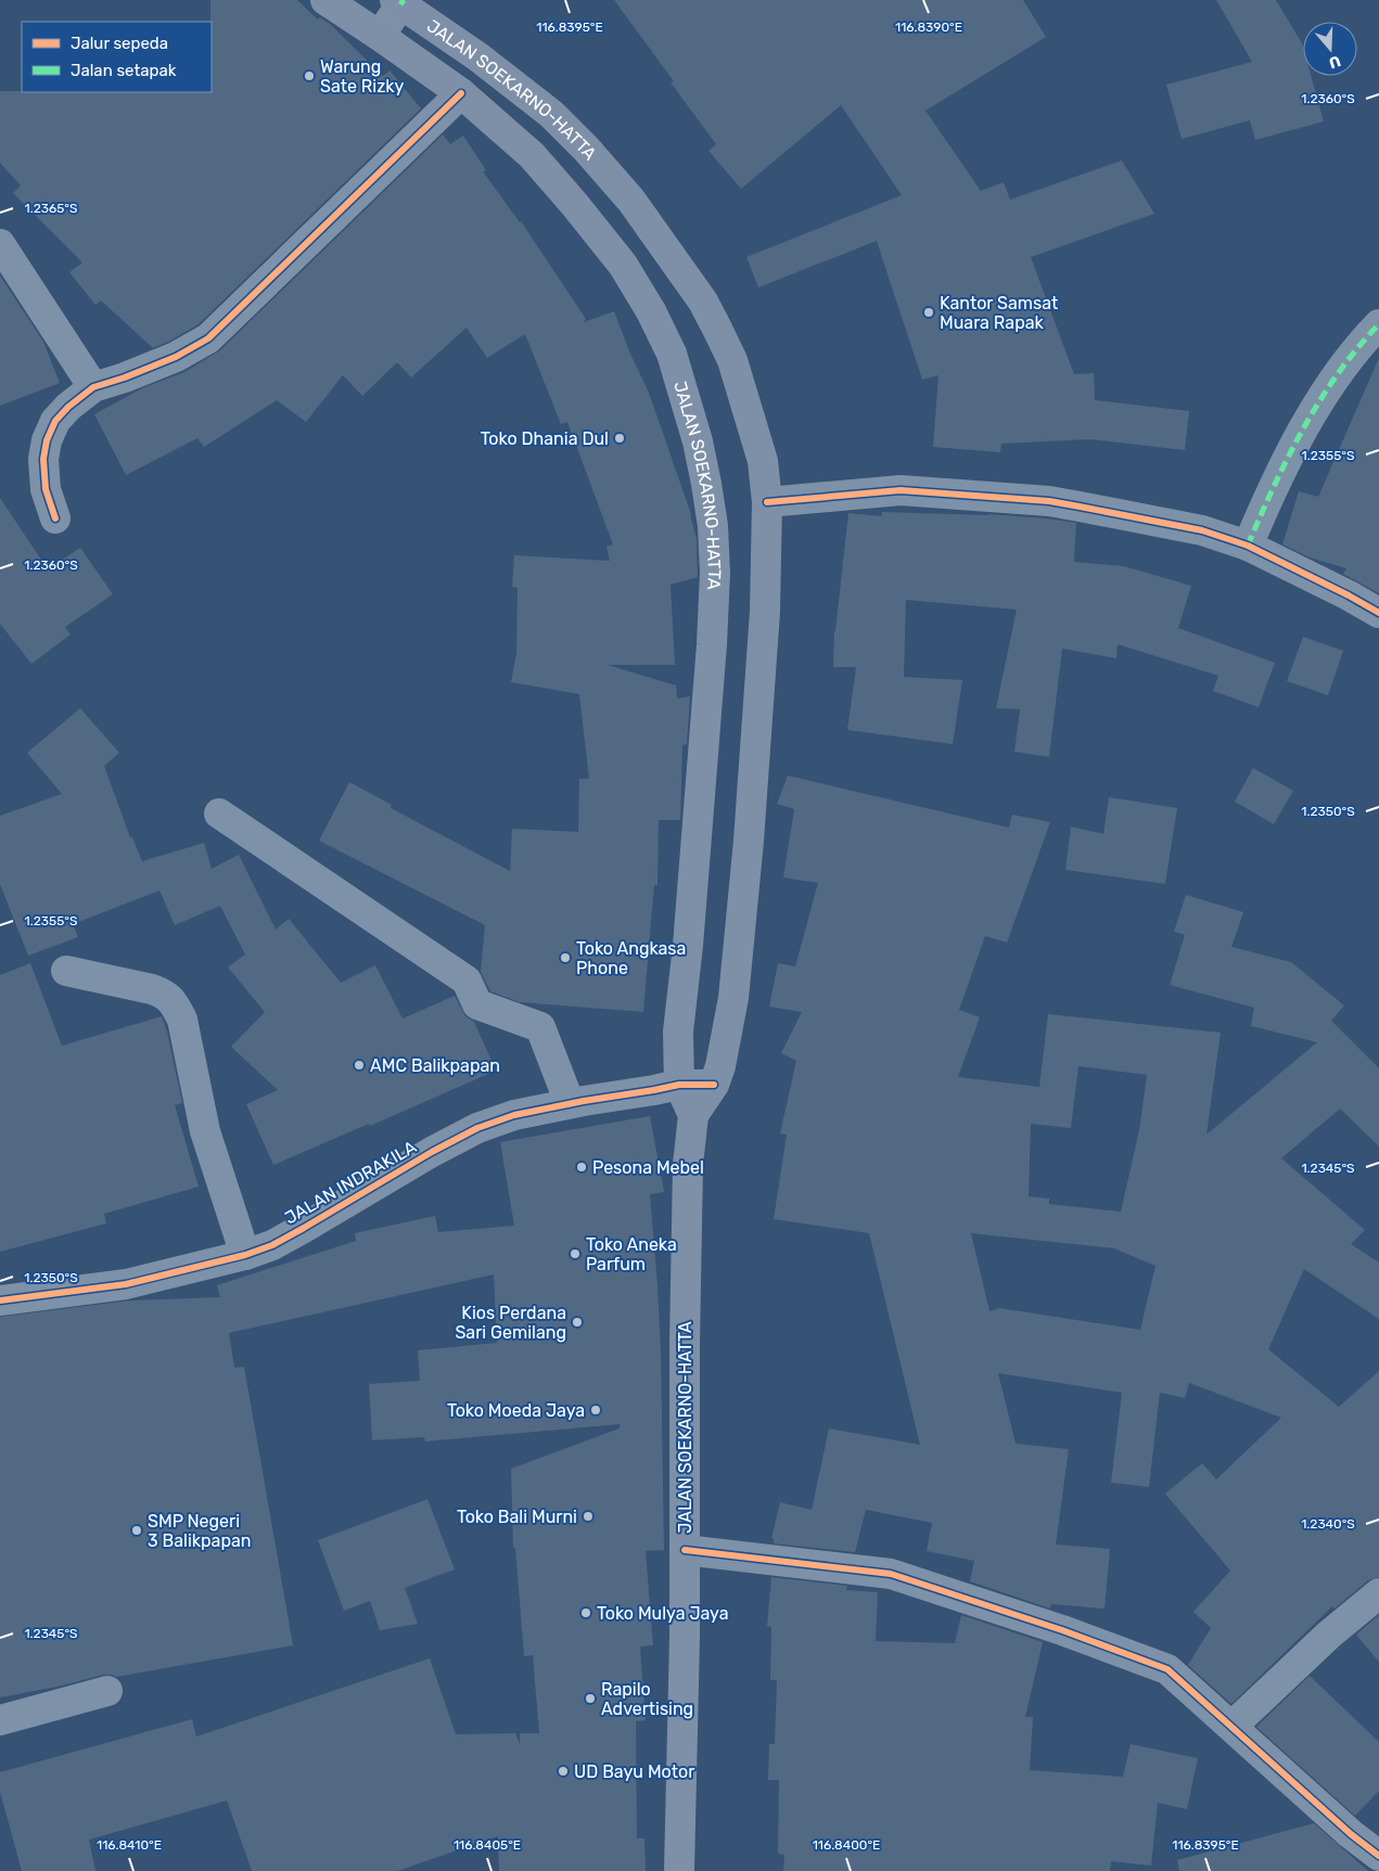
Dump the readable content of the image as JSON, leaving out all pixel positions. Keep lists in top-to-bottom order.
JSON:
{
  "streets": {
    "highway": ["JALAN SOEKARNO-HATTA"],
    "street": ["JALAN INDRAKILA"]
  },
  "crossings": [
    ["JALAN SOEKARNO-HATTA", "JALAN INDRAKILA"]
  ],
  "places": [
    "Warung Sate Rizky",
    "Kantor Samsat Muara Rapak",
    "Toko Dhania Dul",
    "Toko Angkasa Phone",
    "AMC Balikpapan",
    "Pesona Mebel",
    "Toko Aneka Parfum",
    "Kios Perdana Sari Gemilang",
    "Toko Moeda Jaya",
    "Toko Bali Murni",
    "SMP Negeri 3 Balikpapan",
    "Toko Mulya Jaya",
    "Rapilo Advertising",
    "UD Bayu Motor"
  ],
  "legend": ["Jalur sepeda", "Jalan setapak"],
  "north": "bottom",
  "coordinates": [
    "116.8395°E",
    "116.8390°E",
    "1.2360°S",
    "1.2365°S",
    "1.2355°S",
    "1.2350°S",
    "1.2345°S",
    "1.2340°S",
    "116.8410°E",
    "116.8405°E",
    "116.8400°E"
  ]
}
